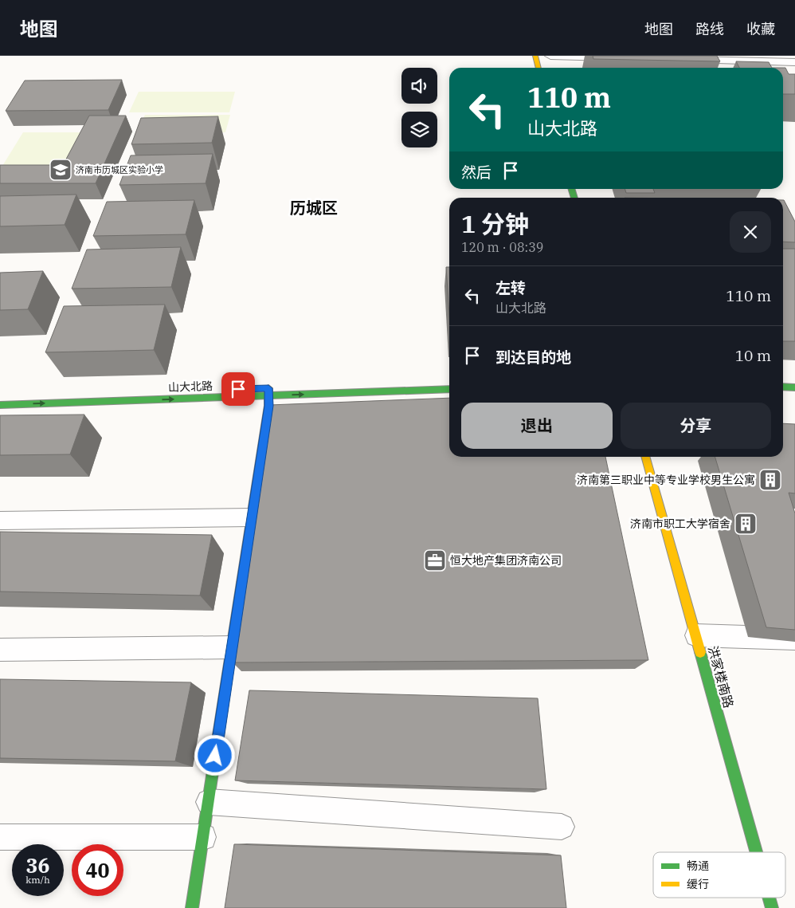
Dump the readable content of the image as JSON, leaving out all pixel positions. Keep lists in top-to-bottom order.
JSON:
{
  "streets": {
    "main road": ["山大北路", "洪家楼南路"]
  },
  "districts": ["历城区"],
  "places": {
    "school or university": ["济南市历城区实验小学"],
    "building": ["济南第三职业中等专业学校男生公寓", "济南市职工大学宿舍"],
    "office": ["恒大地产集团济南公司"]
  },
  "legend": ["畅通", "缓行"],
  "page": {
    "header": "地图",
    "nav": ["地图", "路线", "收藏"],
    "turn": ["110 m", "山大北路"],
    "then": "然后",
    "heading": ["1 分钟", "120 m · 08:39"],
    "list": [
      {
        "name": "左转",
        "note": "山大北路",
        "value": "110 m"
      },
      {
        "name": "到达目的地",
        "value": "10 m"
      }
    ],
    "buttons": ["退出", "分享"],
    "speed": "36 km/h",
    "limit": "40"
  }
}
